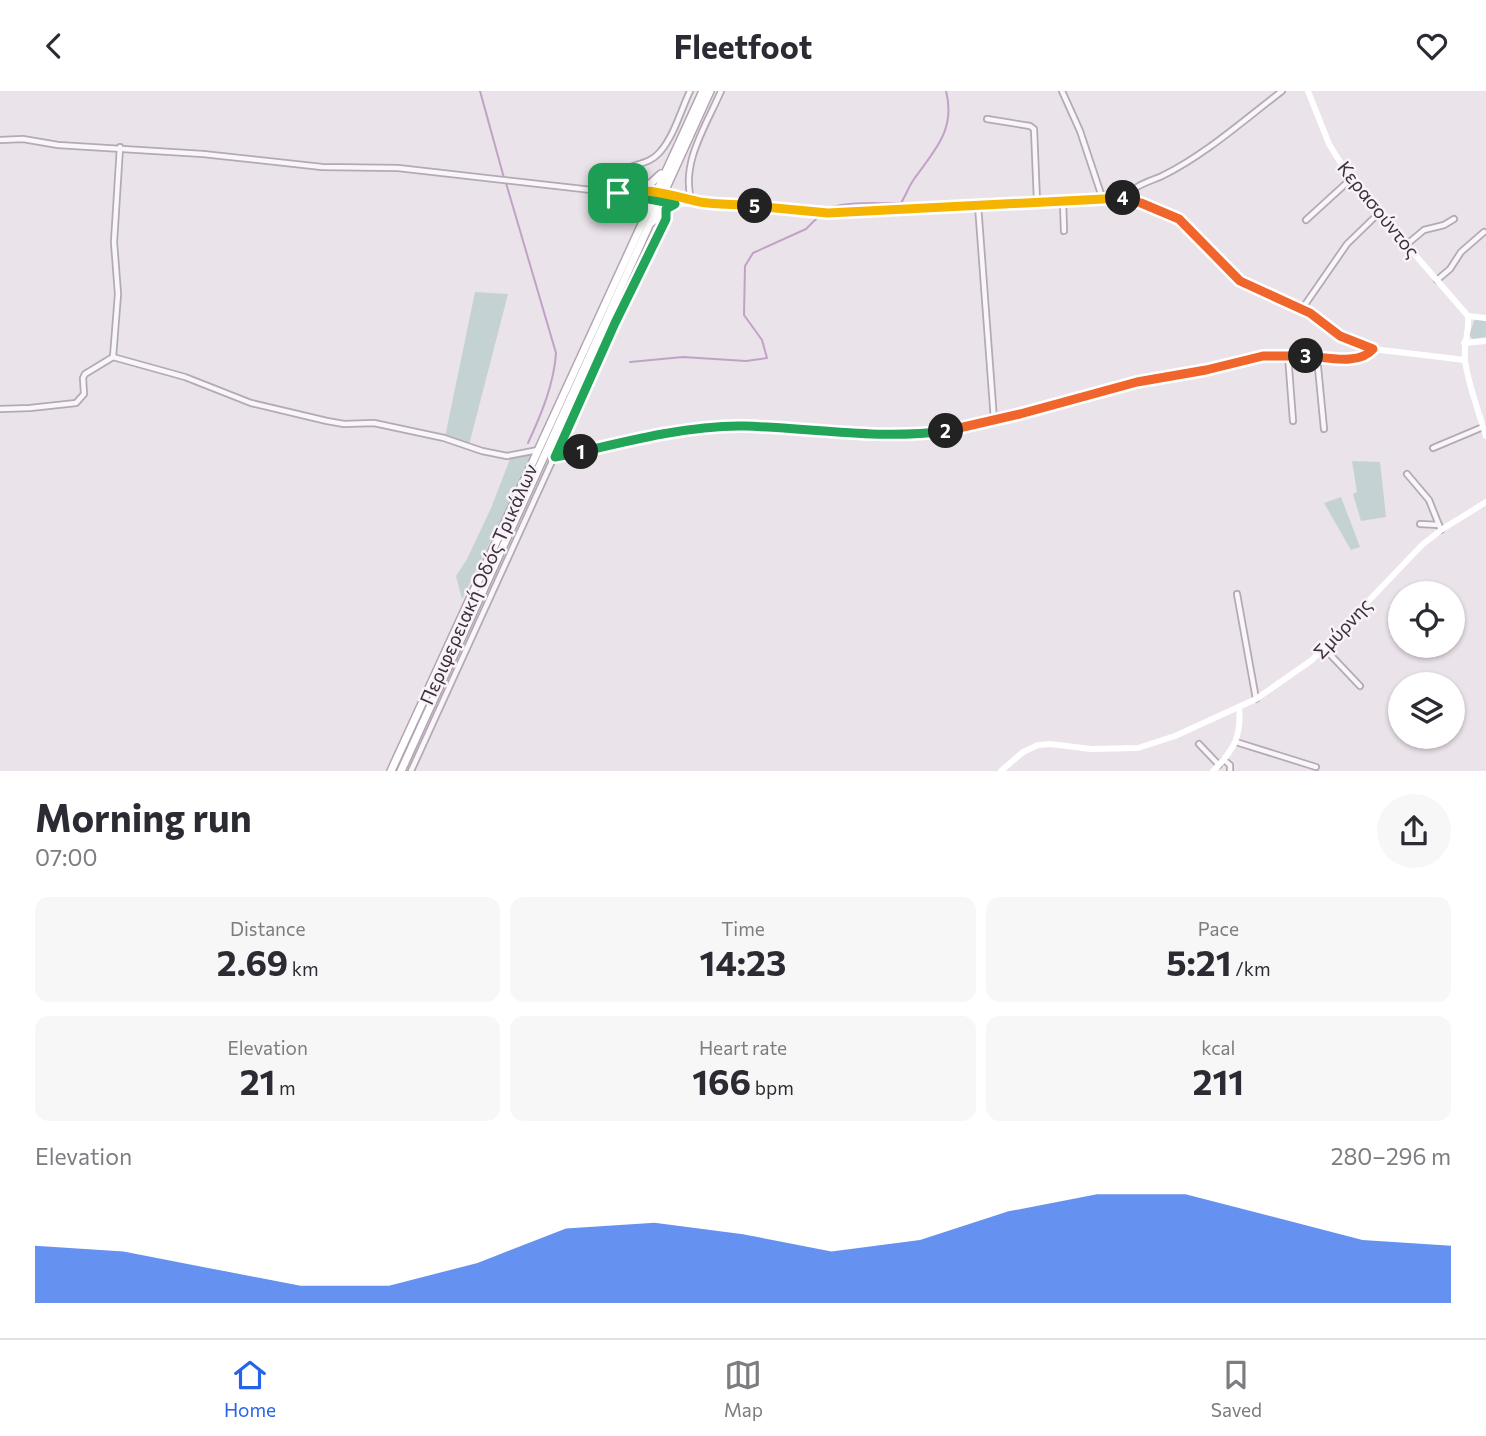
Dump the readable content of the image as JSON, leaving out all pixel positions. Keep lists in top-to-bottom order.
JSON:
{
  "streets": {
    "main road": ["Περιφερειακή Οδός Τρικάλων"],
    "street": ["Κερασούντος", "Σμύρνης"]
  },
  "page": {
    "header": "Fleetfoot",
    "pins": [
      "4",
      "5",
      "3",
      "2",
      "1"
    ],
    "heading": ["Morning run", "07:00"],
    "stats": [
      ["Distance", "2.69 km"],
      ["Time", "14:23"],
      ["Pace", "5:21 /km"],
      ["Elevation", "21 m"],
      ["Heart rate", "166 bpm"],
      ["kcal", "211"]
    ],
    "chart": ["Elevation", "280–296 m"],
    "tabs": ["Home", "Map", "Saved"]
  }
}
